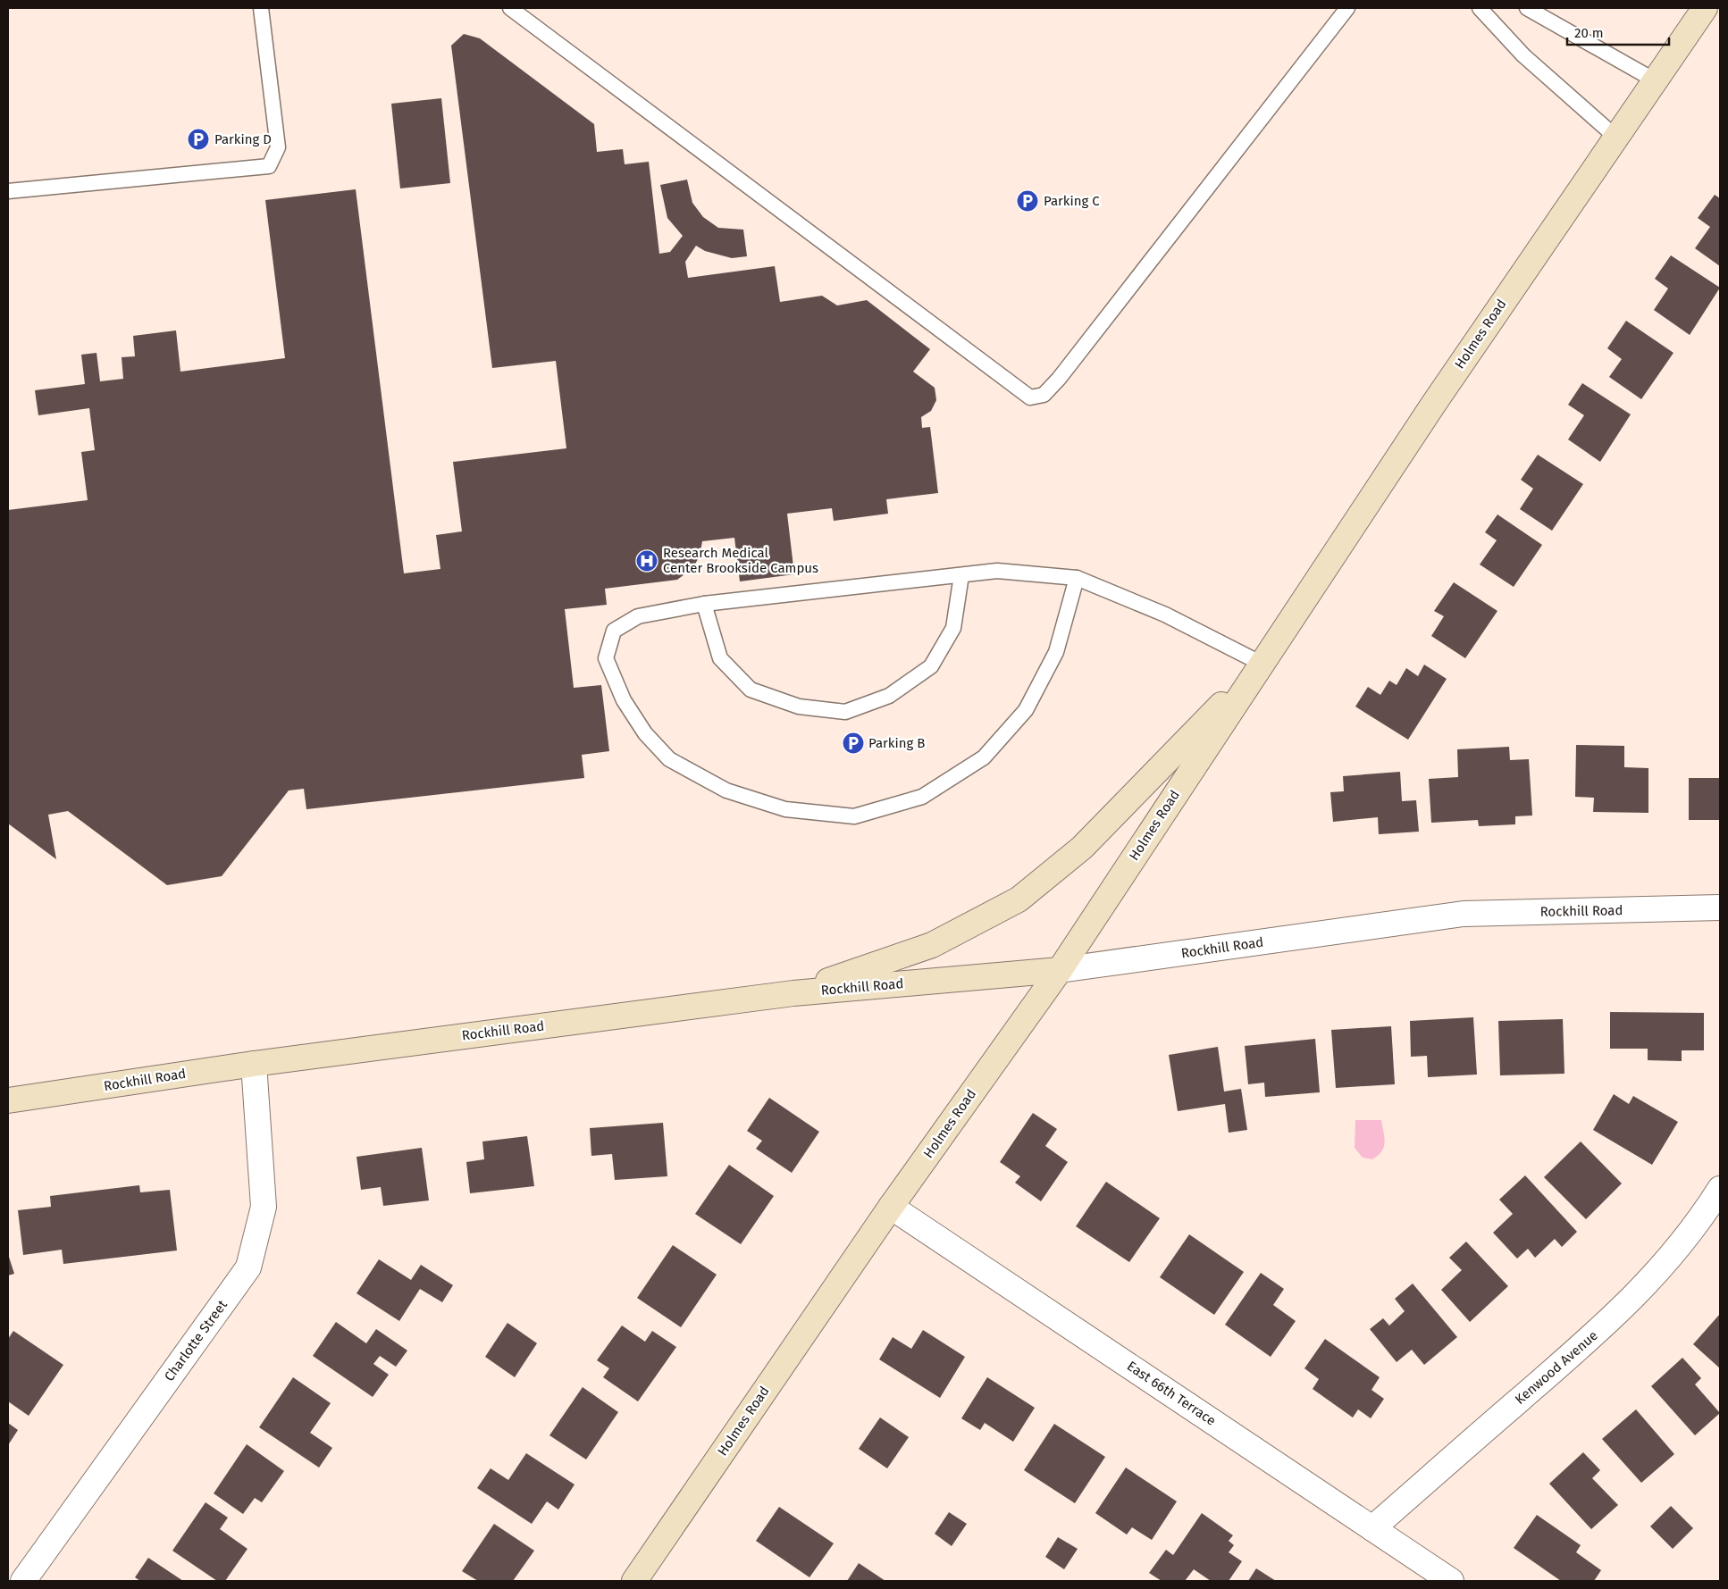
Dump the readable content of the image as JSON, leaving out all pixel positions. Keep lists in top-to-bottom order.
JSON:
{
  "streets": {
    "main road": ["Holmes Road", "Rockhill Road"],
    "street": ["Charlotte Street", "Kenwood Avenue", "East 66th Terrace"]
  },
  "crossings": [
    ["Holmes Road", "Rockhill Road"],
    ["Holmes Road", "East 66th Terrace"],
    ["Rockhill Road", "Charlotte Street"],
    ["Kenwood Avenue", "East 66th Terrace"]
  ],
  "places": {
    "parking": ["Parking D", "Parking C", "Parking B"],
    "hospital": ["Research Medical Center Brookside Campus"]
  },
  "scale_bar": "20 m"
}
